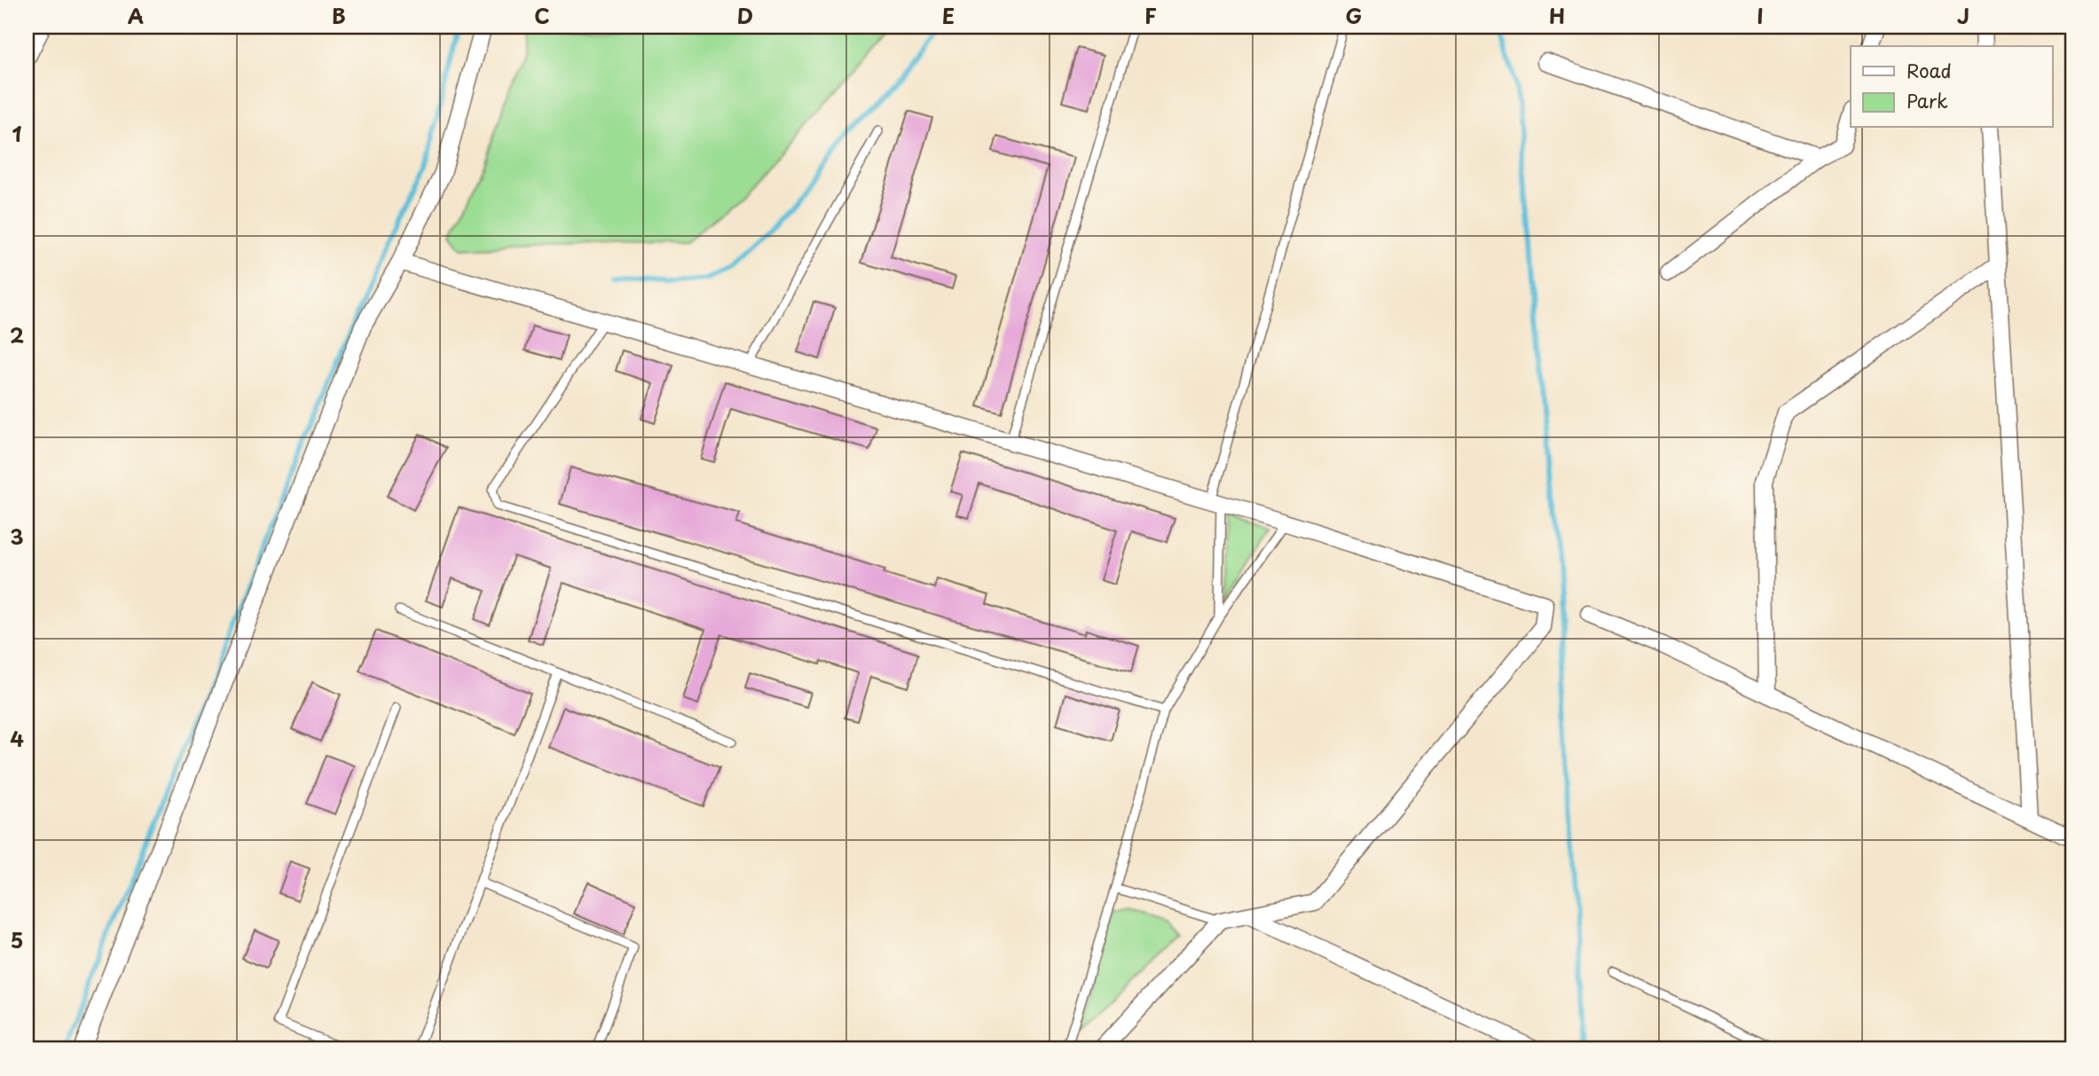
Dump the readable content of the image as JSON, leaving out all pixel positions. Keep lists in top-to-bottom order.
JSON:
{
  "legend": ["Road", "Park"],
  "grid": {
    "columns": [
      "A",
      "B",
      "C",
      "D",
      "E",
      "F",
      "G",
      "H",
      "I",
      "J"
    ],
    "rows": [
      "1",
      "2",
      "3",
      "4",
      "5"
    ]
  }
}
